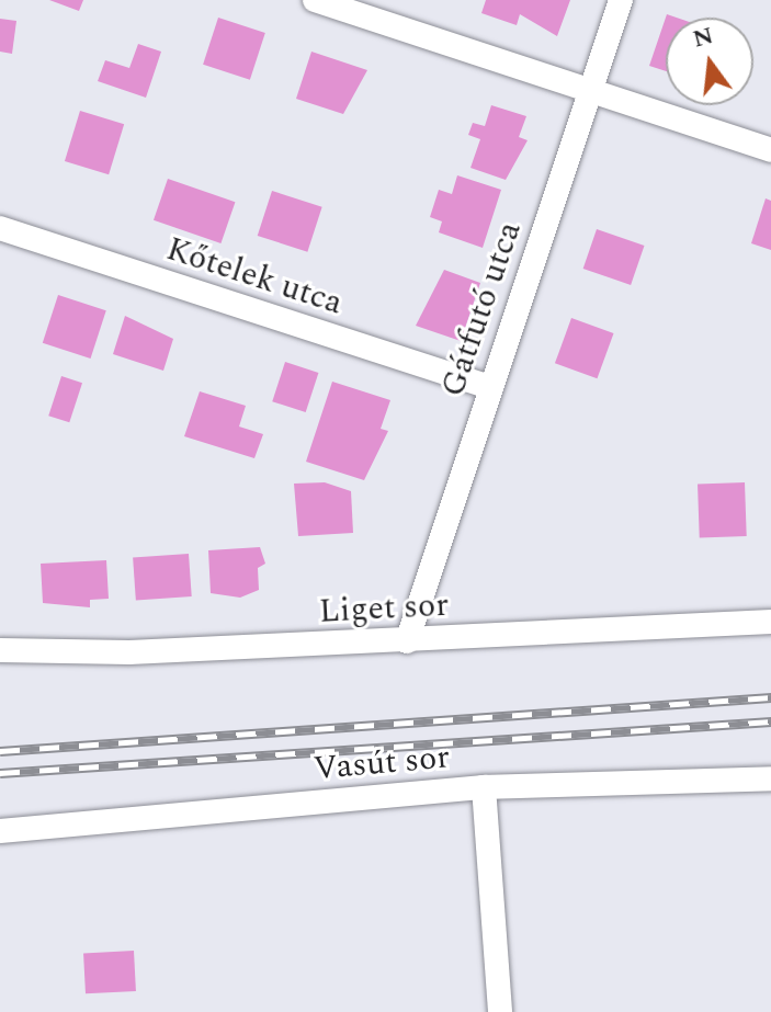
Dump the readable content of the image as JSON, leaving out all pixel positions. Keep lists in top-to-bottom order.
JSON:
{
  "streets": {
    "street": [
      "Kőtelek utca",
      "Gátfutó utca",
      "Liget sor",
      "Vasút sor"
    ]
  },
  "crossings": [
    ["Kőtelek utca", "Gátfutó utca"],
    ["Gátfutó utca", "Liget sor"]
  ],
  "north": "top"
}
